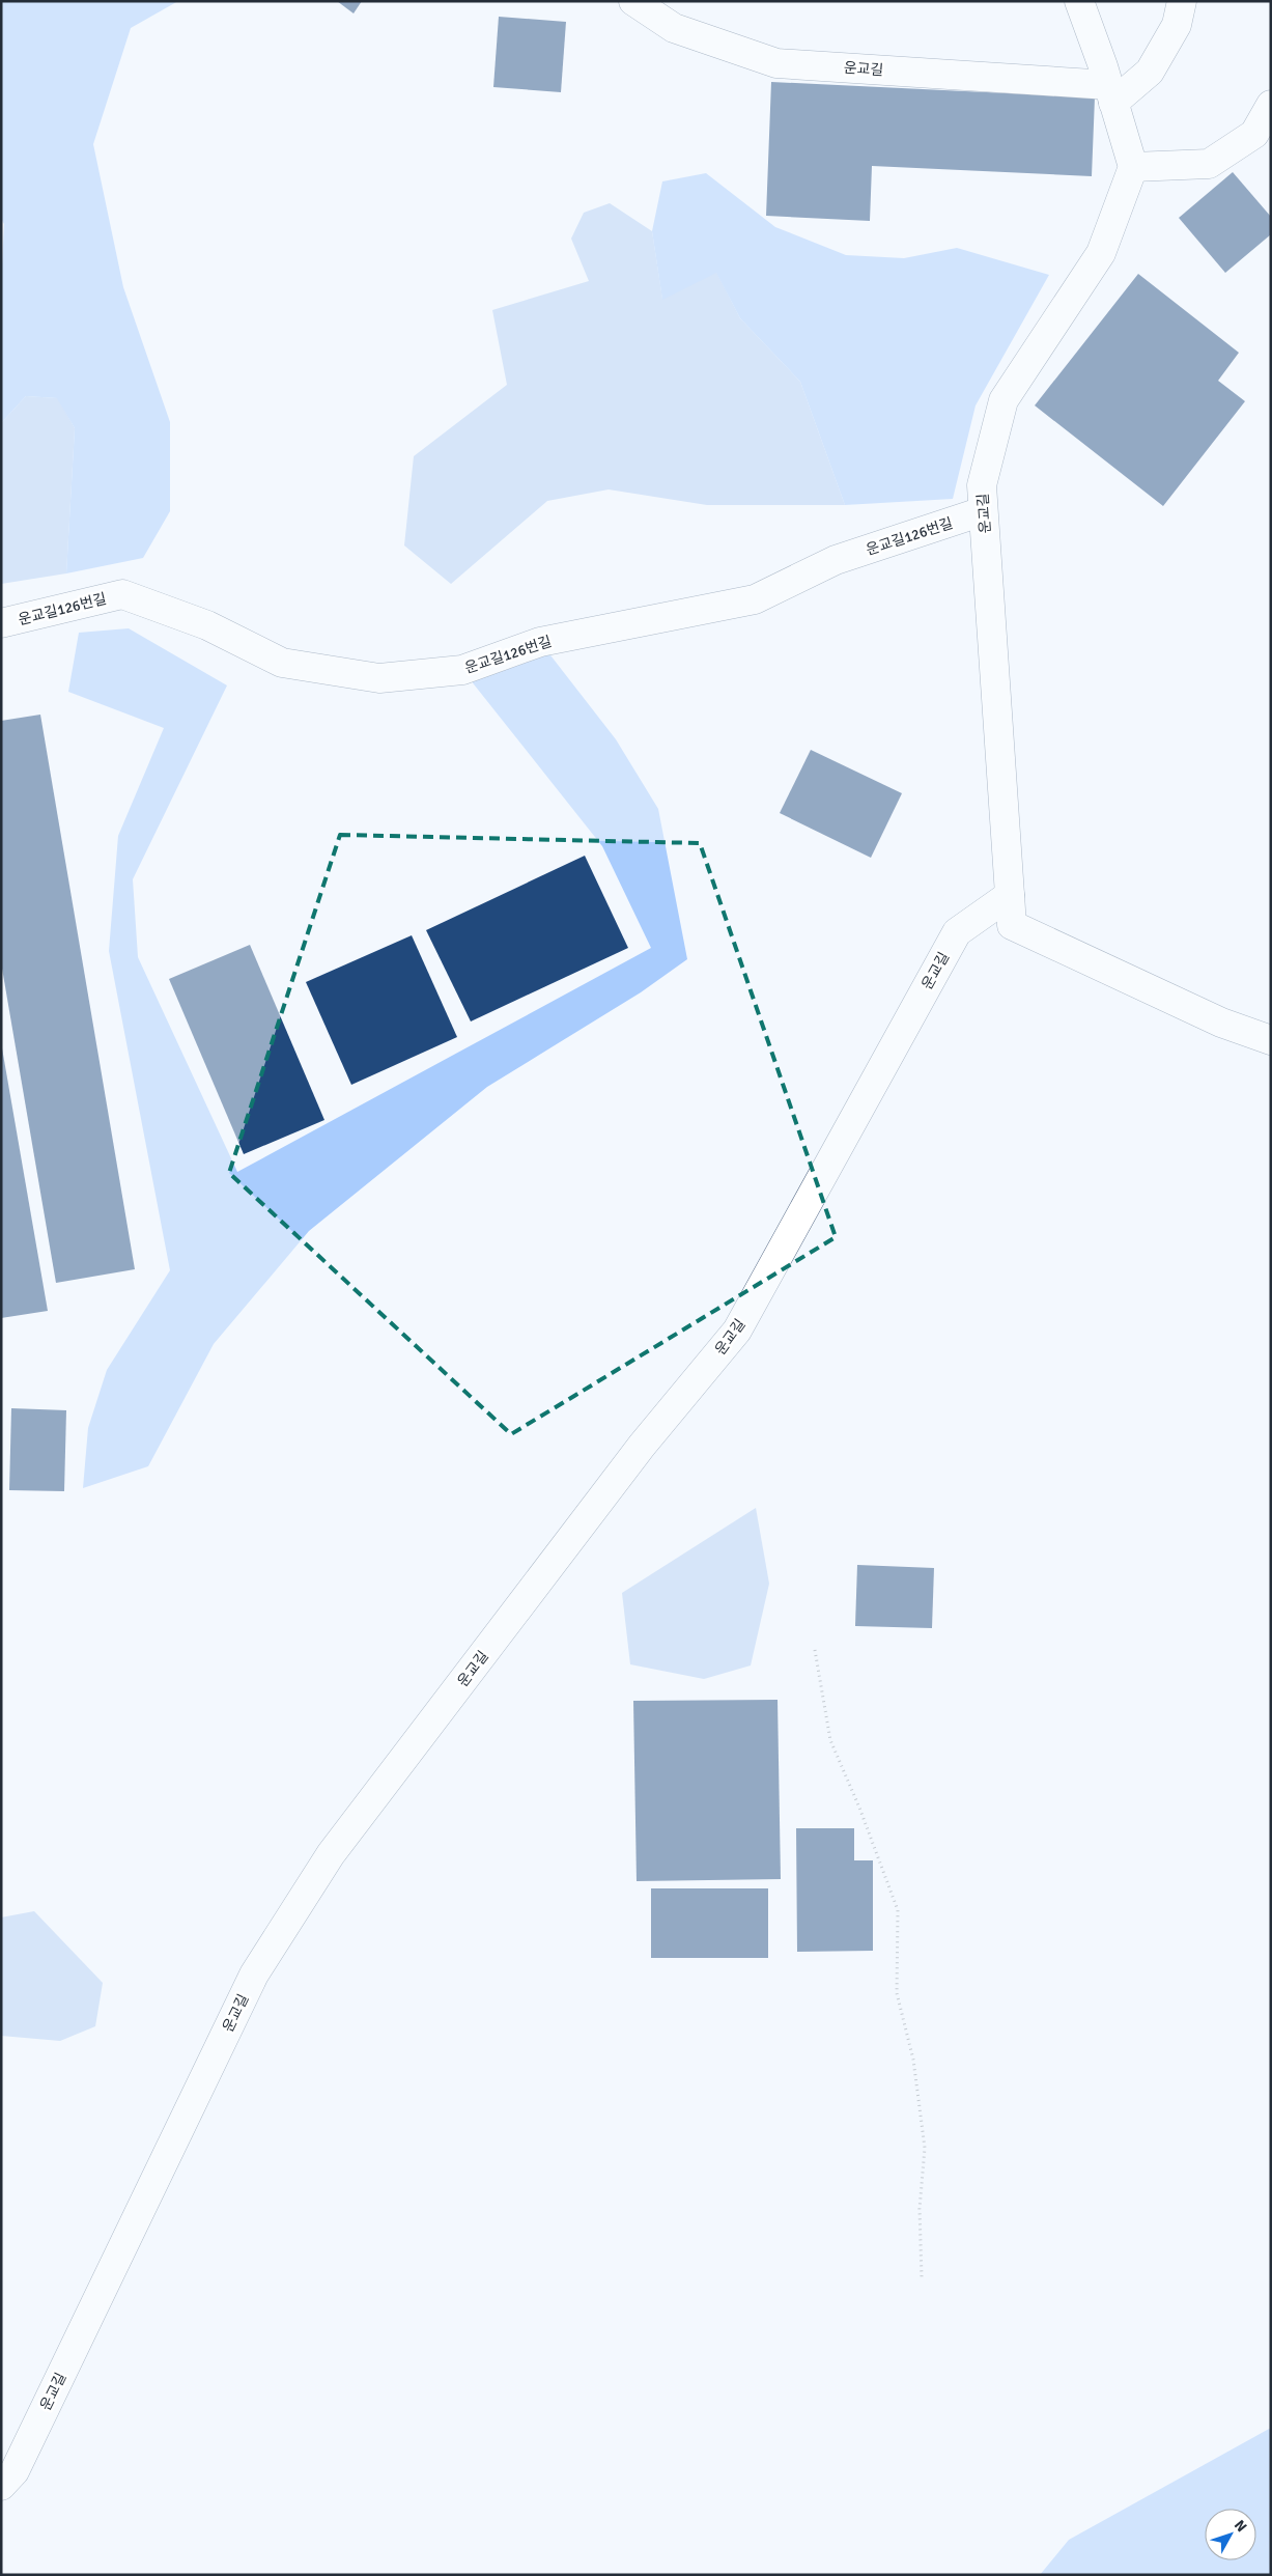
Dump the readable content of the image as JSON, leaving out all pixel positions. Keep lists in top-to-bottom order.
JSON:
{
  "streets": {
    "street": ["운교길", "운교길126번길"]
  },
  "crossings": [
    ["운교길", "운교길126번길"]
  ],
  "north": "top right"
}
